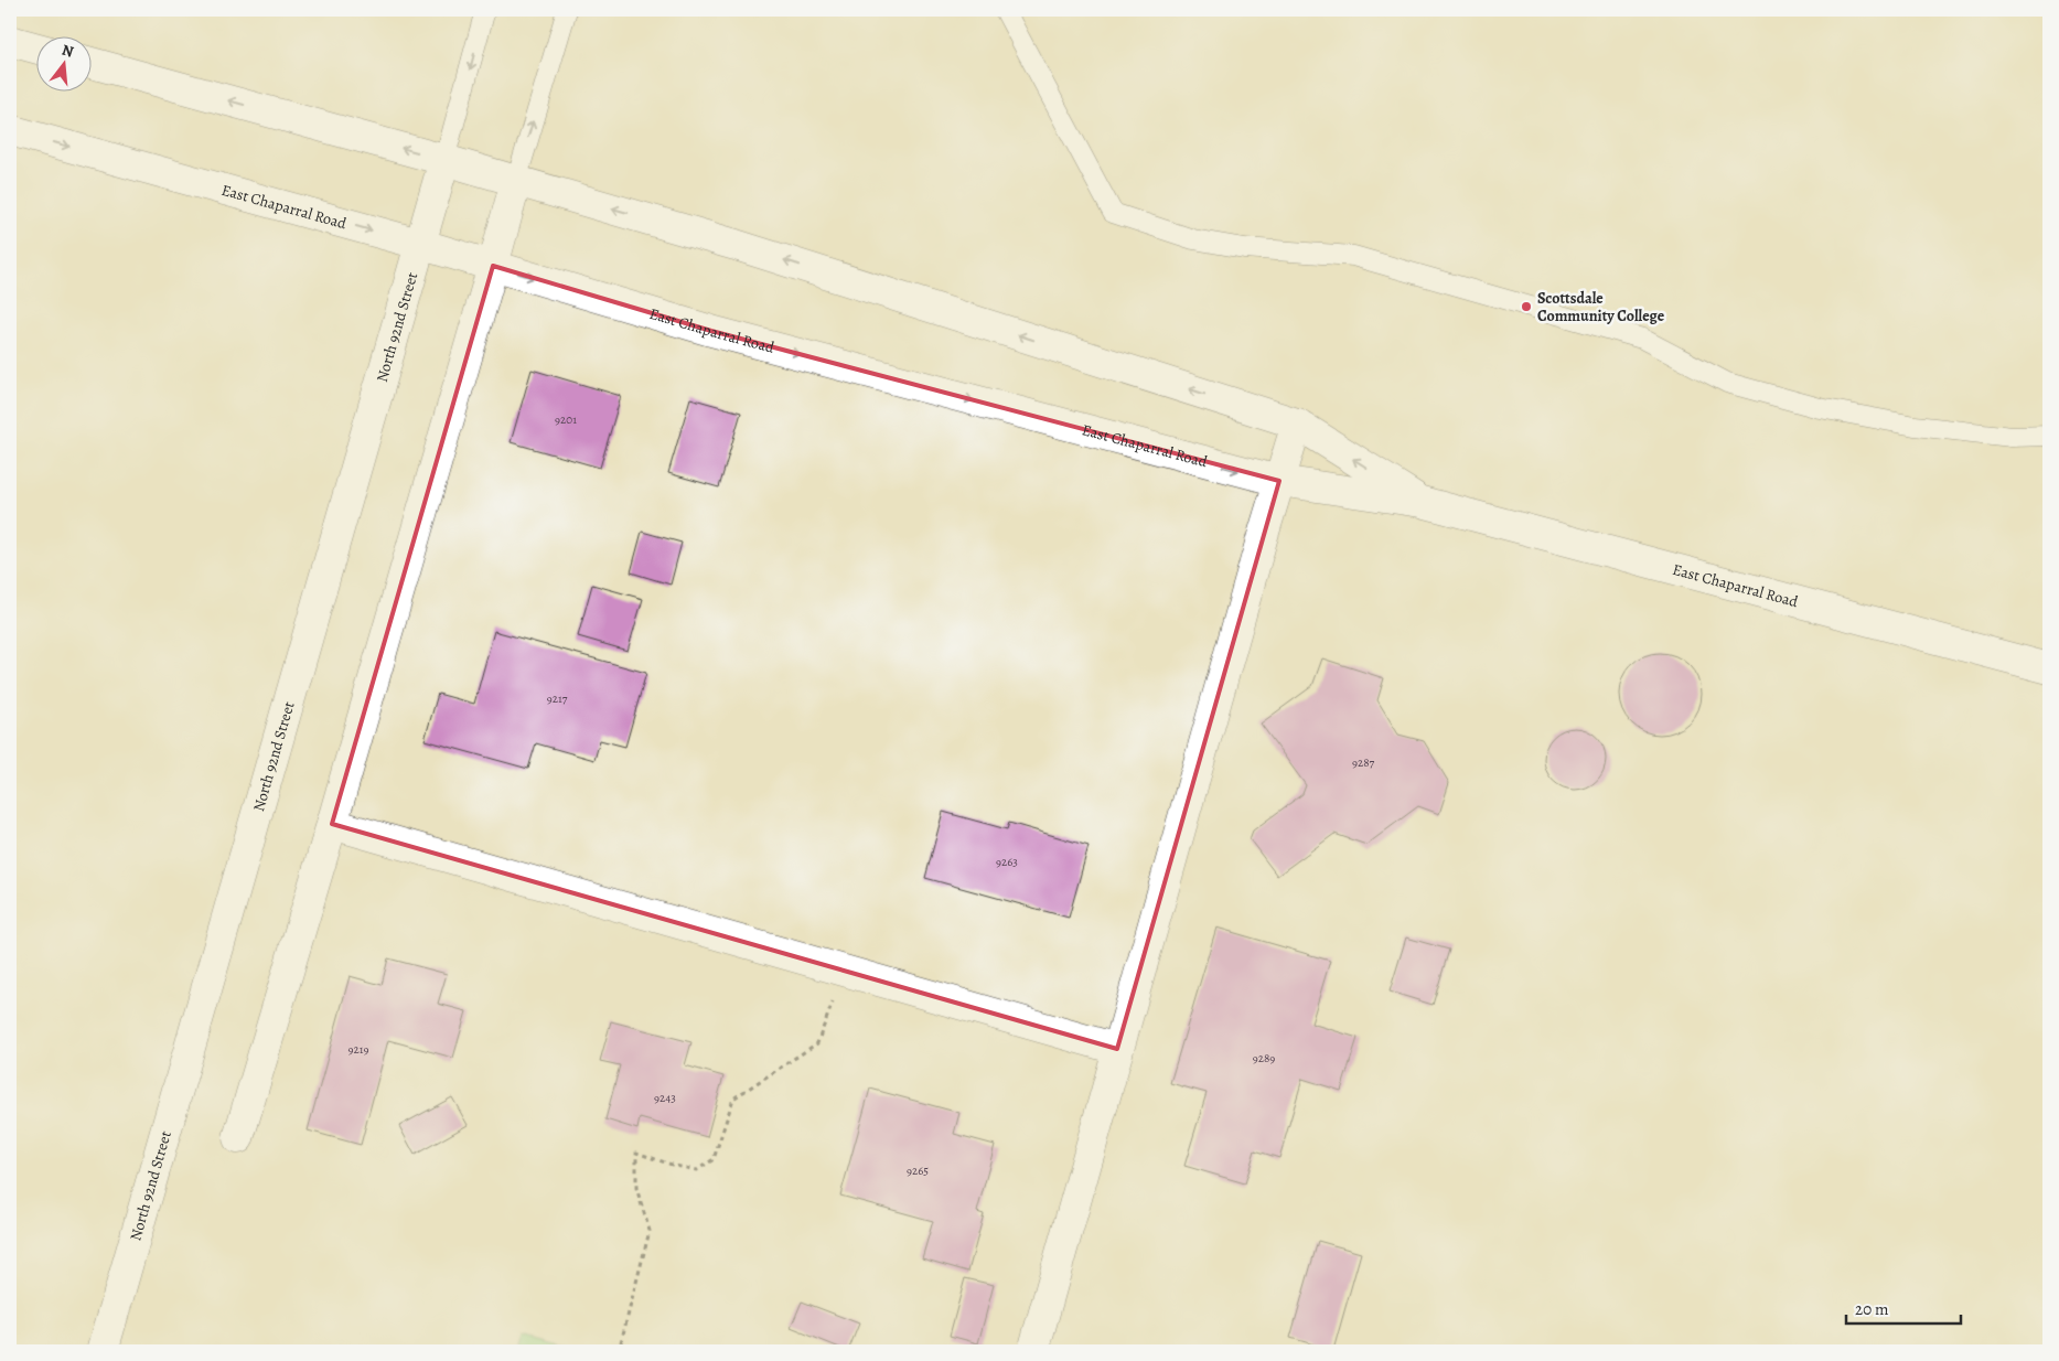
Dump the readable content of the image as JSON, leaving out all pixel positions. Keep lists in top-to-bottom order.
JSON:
{
  "streets": {
    "street": ["East Chaparral Road", "North 92nd Street"]
  },
  "crossings": [
    ["East Chaparral Road", "North 92nd Street"]
  ],
  "places": ["Scottsdale Community College"],
  "house_numbers": [
    "9201",
    "9217",
    "9287",
    "9263",
    "9219",
    "9289",
    "9243",
    "9265"
  ],
  "scale_bar": "20 m",
  "north": "top"
}
